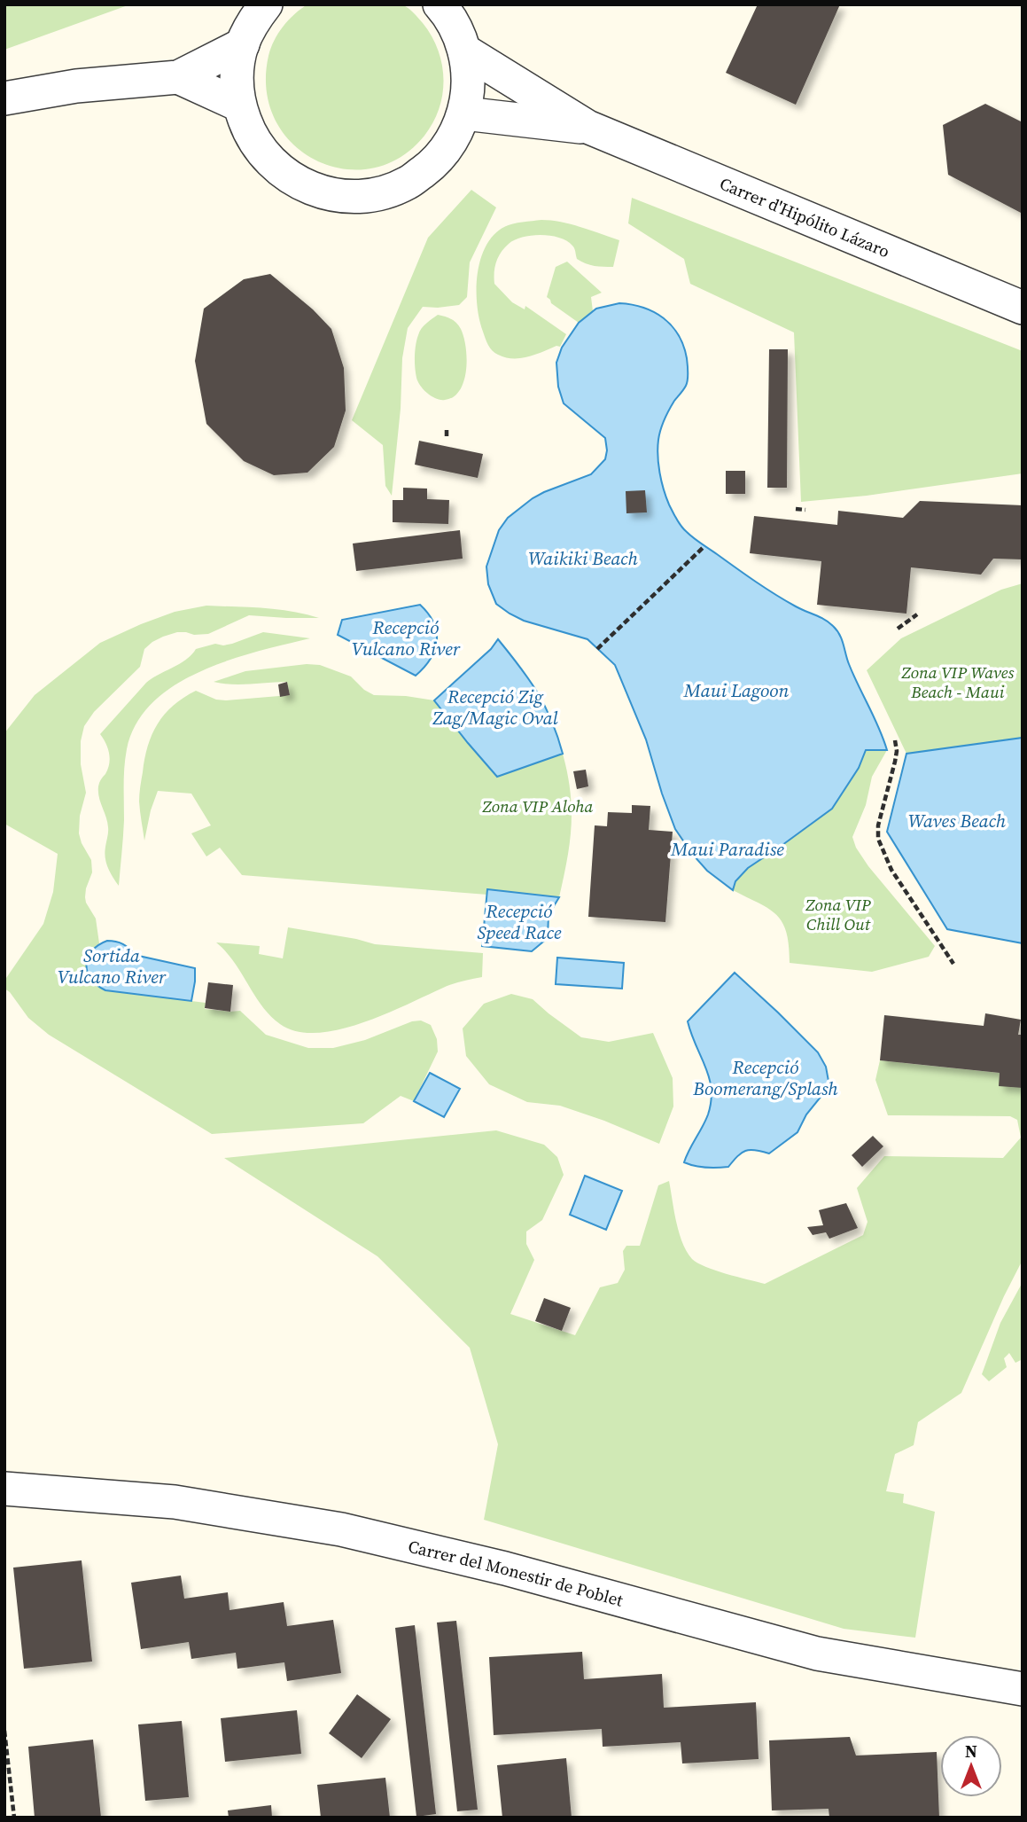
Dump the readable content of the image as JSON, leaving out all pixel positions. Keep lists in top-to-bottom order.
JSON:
{
  "streets": {
    "street": ["Carrer d'Hipólito Lázaro", "Carrer del Monestir de Poblet"]
  },
  "water": [
    "Waikiki Beach",
    "Recepció Vulcano River",
    "Maui Lagoon",
    "Recepció Zig Zag/Magic Oval",
    "Waves Beach",
    "Maui Paradise",
    "Recepció Speed Race",
    "Sortida Vulcano River",
    "Recepció Boomerang/Splash"
  ],
  "parks": ["Zona VIP Waves Beach - Maui", "Zona VIP Aloha", "Zona VIP Chill Out"],
  "north": "top"
}
